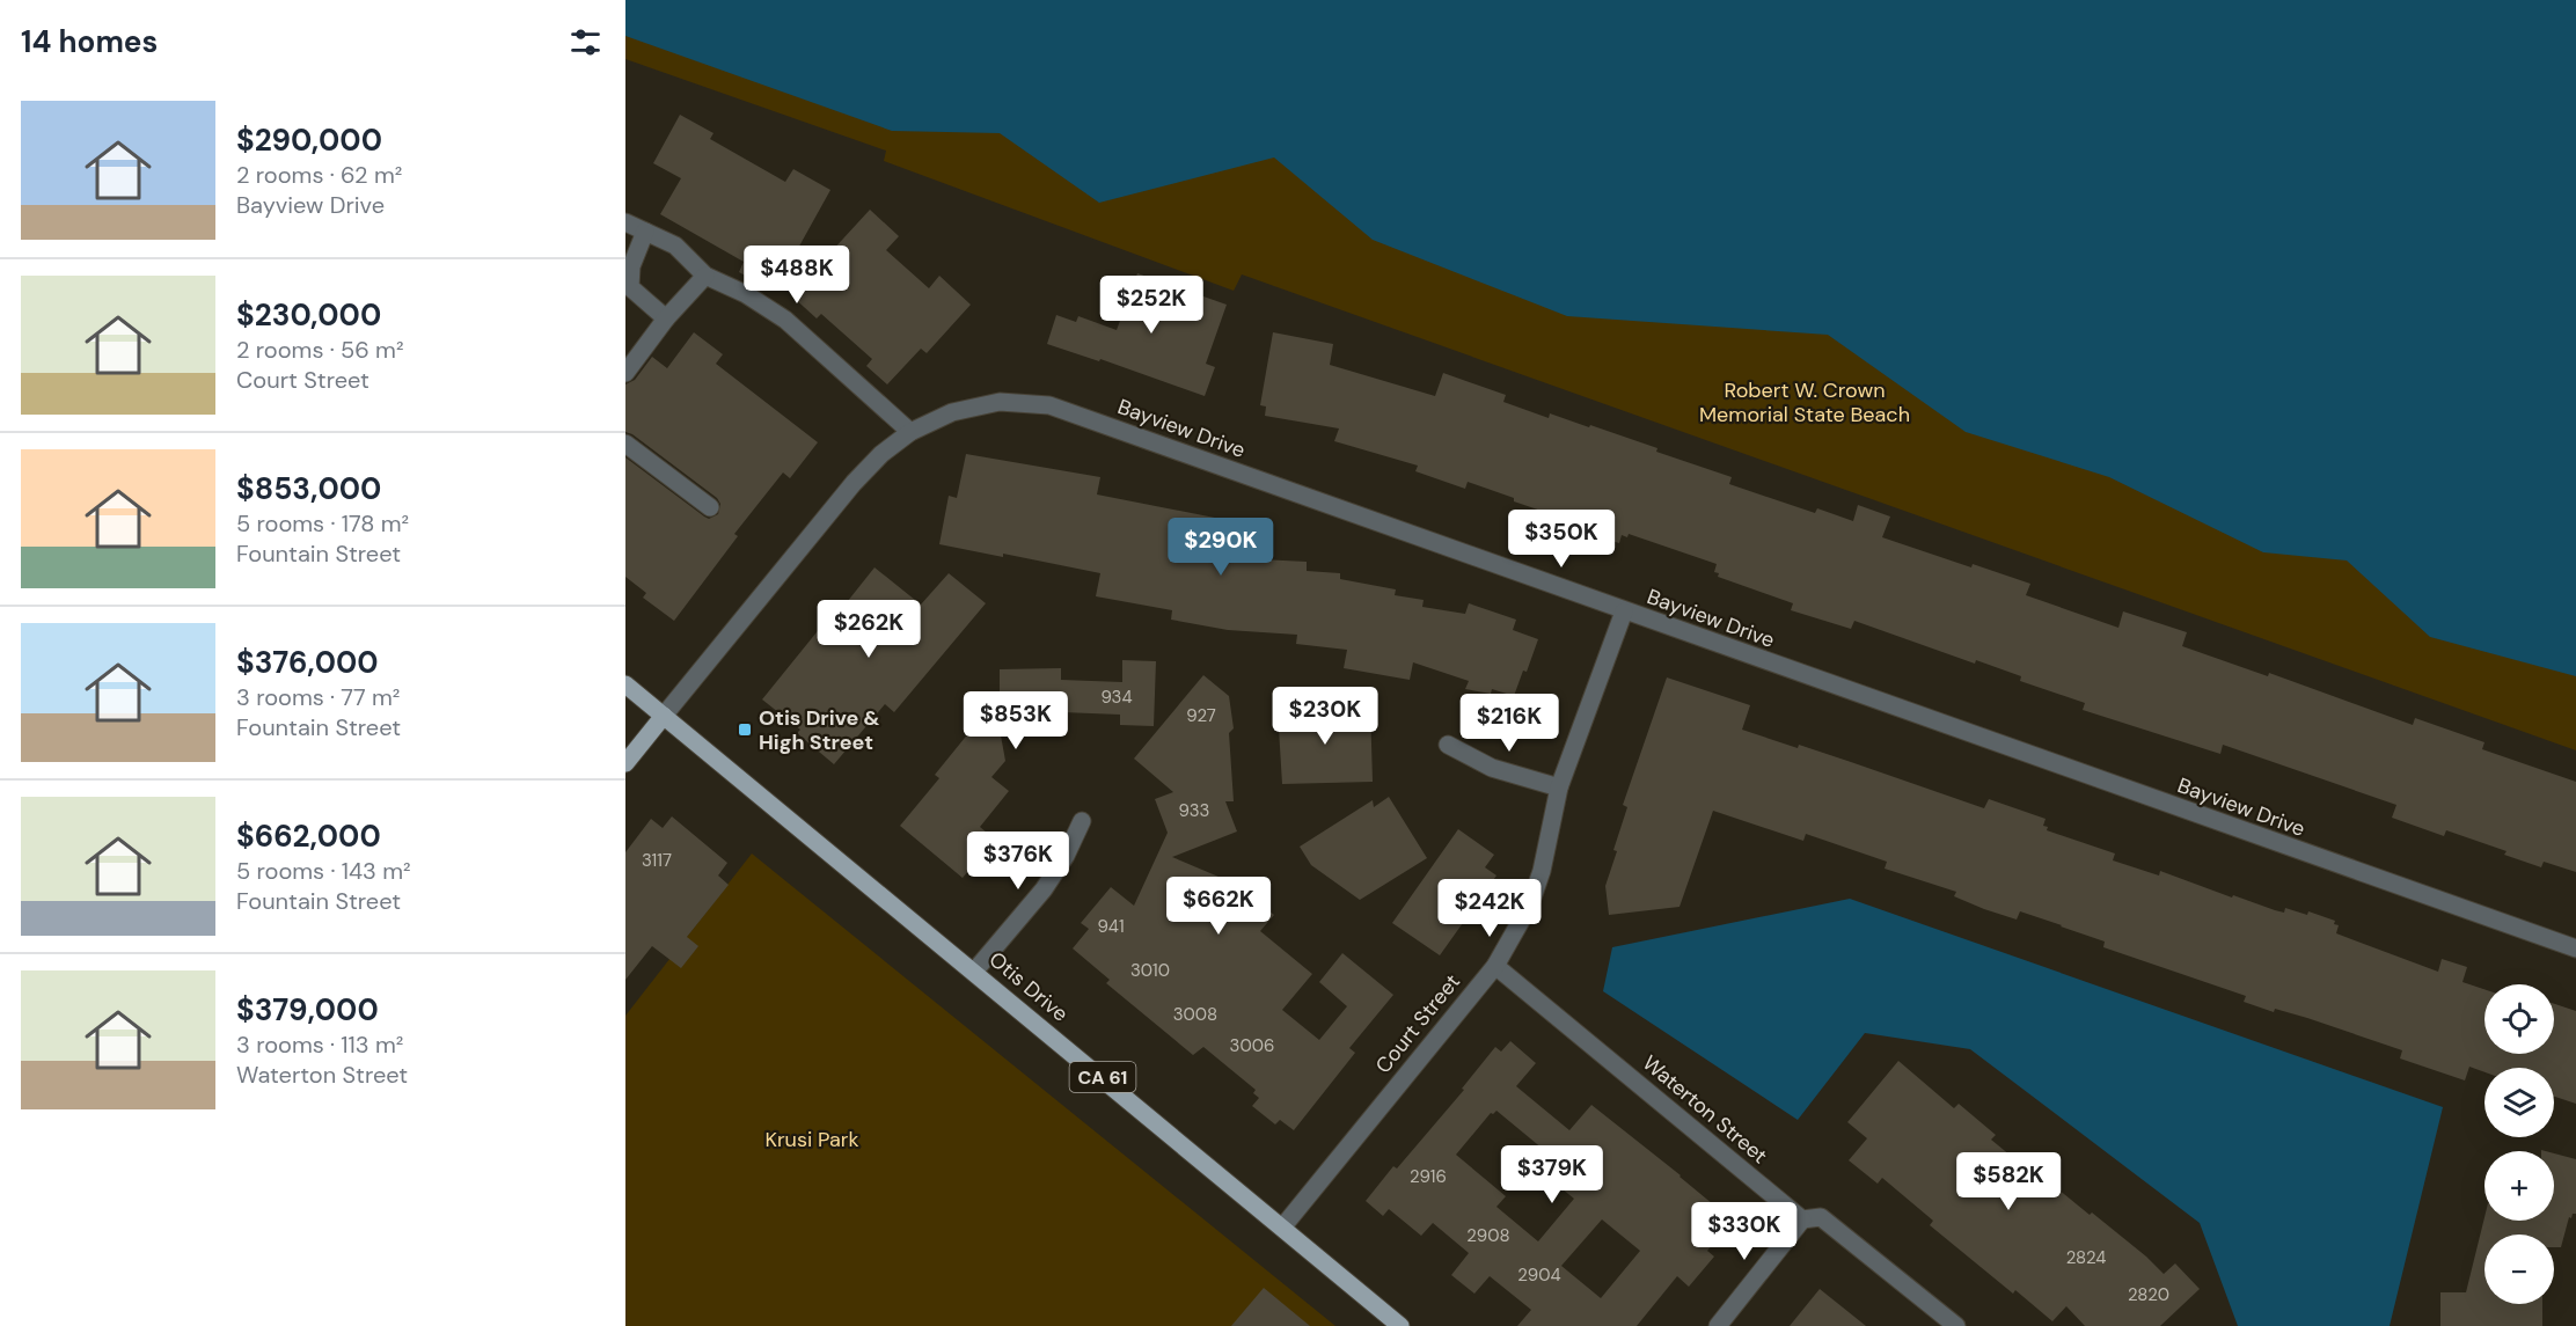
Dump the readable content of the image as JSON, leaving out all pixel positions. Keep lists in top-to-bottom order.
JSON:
{
  "streets": {
    "main road": ["Otis Drive", "CA 61"],
    "street": ["Bayview Drive", "Court Street", "Waterton Street"]
  },
  "crossings": [
    ["Bayview Drive", "Otis Drive"],
    ["Bayview Drive", "Court Street"],
    ["Otis Drive", "Court Street"],
    ["Court Street", "Waterton Street"]
  ],
  "parks": ["Robert W. Crown Memorial State Beach", "Krusi Park"],
  "places": {
    "transit": ["Otis Drive & High Street"]
  },
  "house_numbers": [
    "934",
    "927",
    "933",
    "3117",
    "941",
    "3010",
    "3008",
    "3006",
    "2916",
    "2908",
    "2824",
    "2904",
    "2820"
  ],
  "page": {
    "heading": "14 homes",
    "list": [
      {
        "name": "$290,000",
        "note": "2 rooms · 62 m² · Bayview Drive"
      },
      {
        "name": "$230,000",
        "note": "2 rooms · 56 m² · Court Street"
      },
      {
        "name": "$853,000",
        "note": "5 rooms · 178 m² · Fountain Street"
      },
      {
        "name": "$376,000",
        "note": "3 rooms · 77 m² · Fountain Street"
      },
      {
        "name": "$662,000",
        "note": "5 rooms · 143 m² · Fountain Street"
      },
      {
        "name": "$379,000",
        "note": "3 rooms · 113 m² · Waterton Street"
      }
    ],
    "price": [
      "$488K",
      "$252K",
      "$350K",
      "$290K",
      "$262K",
      "$230K",
      "$853K",
      "$216K",
      "$376K",
      "$662K",
      "$242K",
      "$379K",
      "$582K",
      "$330K"
    ],
    "map_buttons": ["+", "−"]
  }
}
